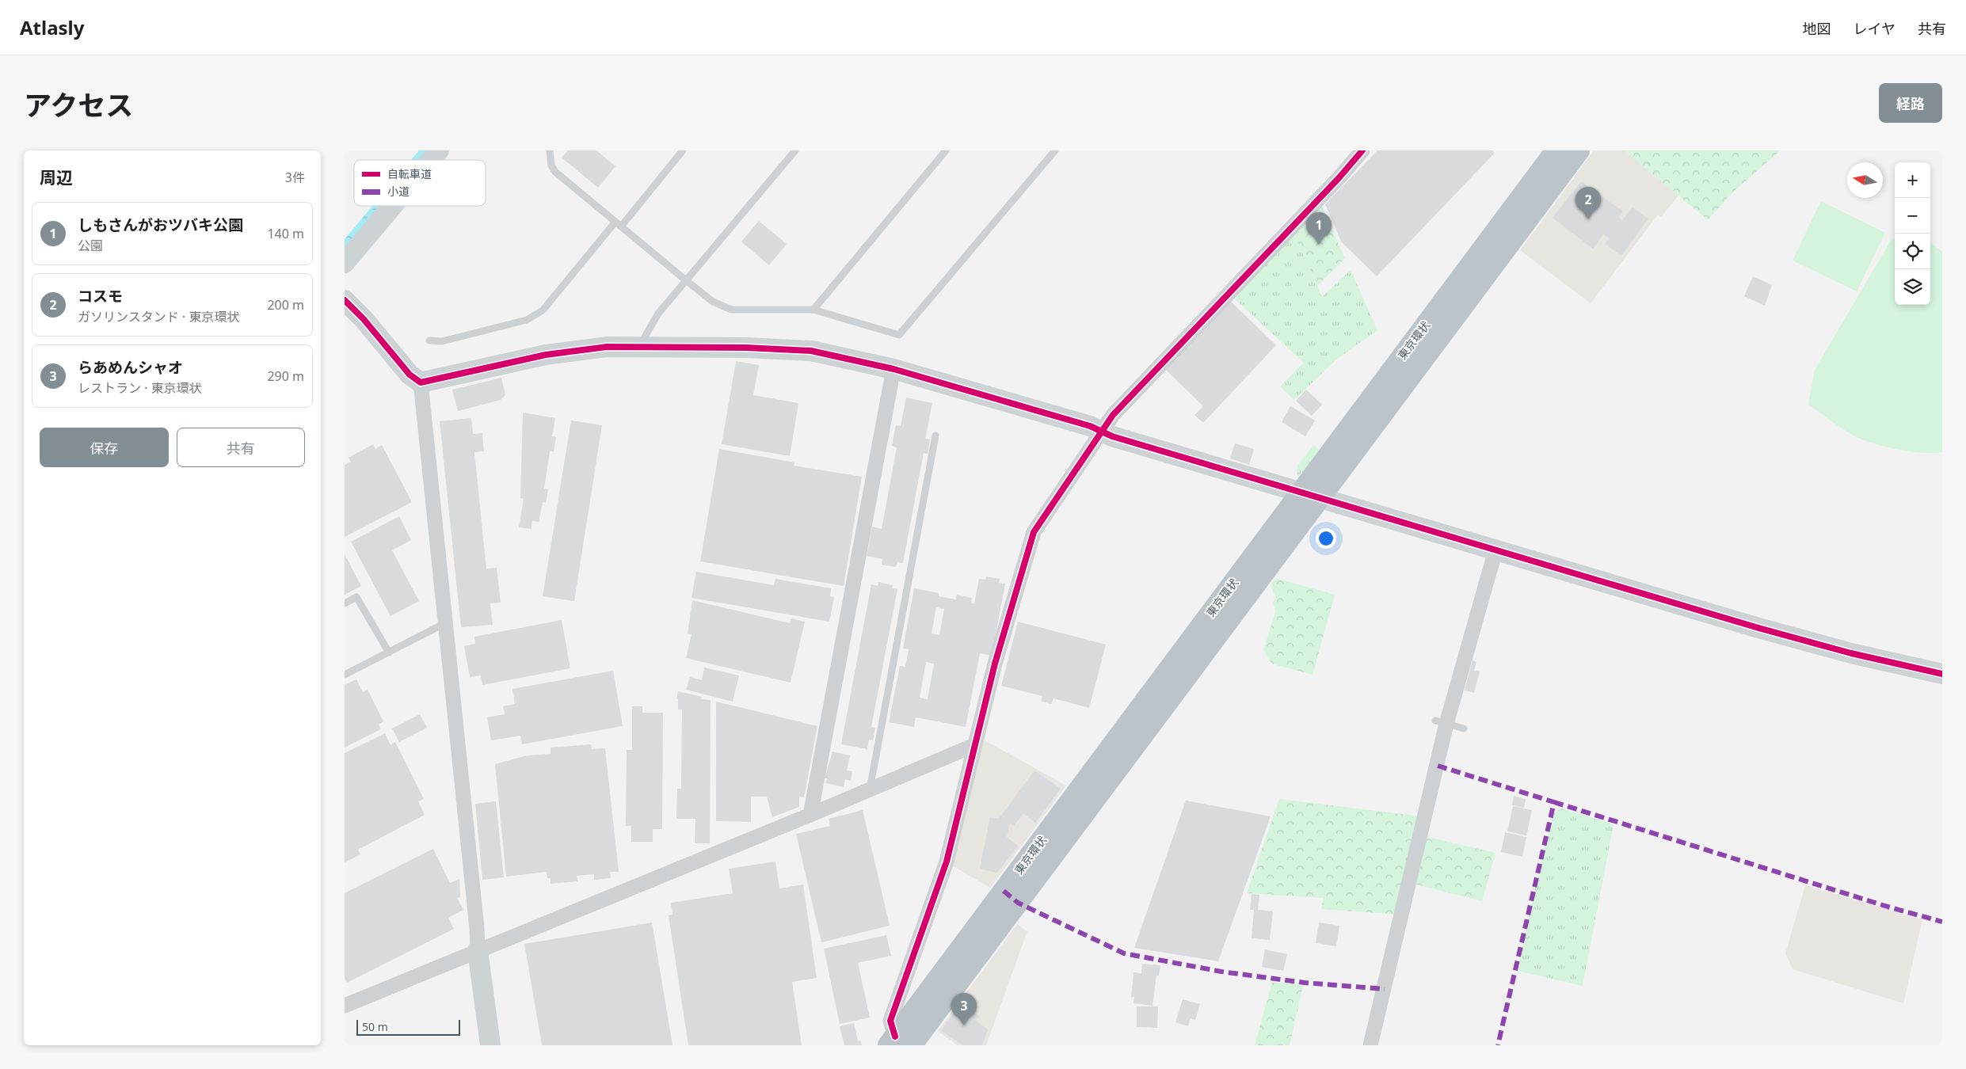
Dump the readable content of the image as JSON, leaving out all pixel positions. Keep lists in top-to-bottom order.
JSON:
{
  "streets": {
    "highway": ["東京環状"]
  },
  "legend": ["自転車道", "小道"],
  "scale_bar": "50 m",
  "north": "left",
  "page": {
    "header": "Atlasly",
    "nav": ["地図", "レイヤ", "共有"],
    "title": "アクセス",
    "buttons": [
      "経路",
      ["保存", "共有"]
    ],
    "heading": ["周辺", "3件"],
    "map_buttons": ["+", "−"],
    "pins": ["2", "1", "3"],
    "list": [
      {
        "mark": "1",
        "name": "しもさんがおツバキ公園",
        "note": "公園",
        "value": "140 m"
      },
      {
        "mark": "2",
        "name": "コスモ",
        "note": "ガソリンスタンド · 東京環状",
        "value": "200 m"
      },
      {
        "mark": "3",
        "name": "らあめんシャオ",
        "note": "レストラン · 東京環状",
        "value": "290 m"
      }
    ],
    "scale": "50 m"
  }
}
